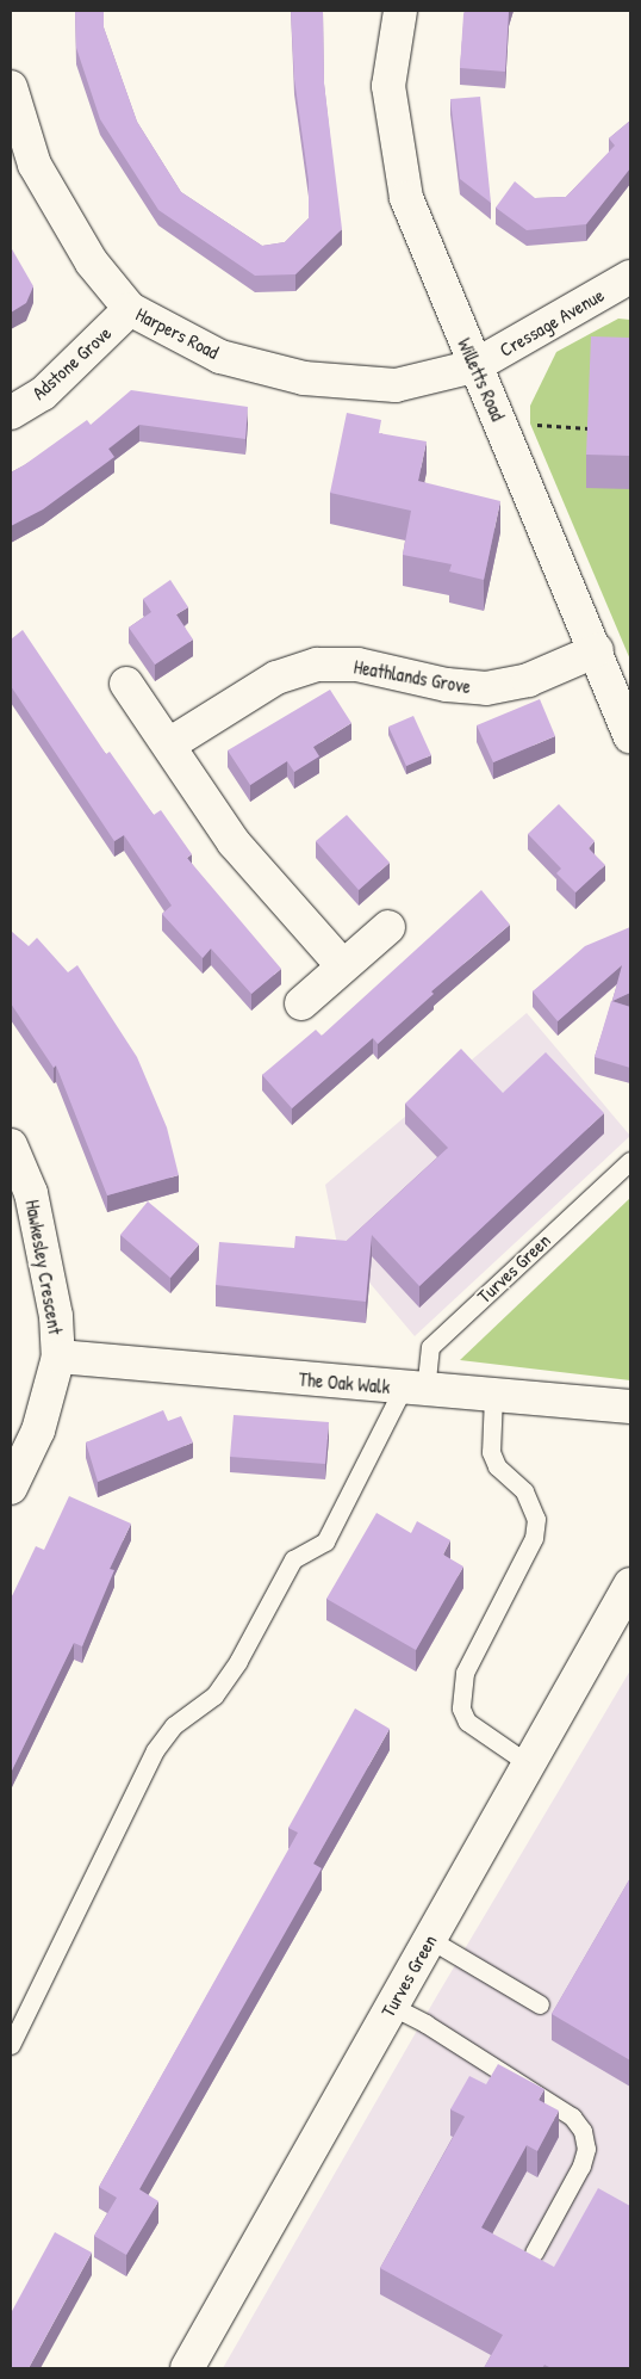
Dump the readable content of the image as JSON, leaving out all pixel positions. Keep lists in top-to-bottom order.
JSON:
{
  "streets": {
    "street": [
      "Cressage Avenue",
      "Harpers Road",
      "Adstone Grove",
      "Willetts Road",
      "Heathlands Grove",
      "Hawkesley Crescent",
      "Turves Green",
      "The Oak Walk"
    ]
  },
  "crossings": [
    ["Cressage Avenue", "Harpers Road"],
    ["Cressage Avenue", "Willetts Road"],
    ["Harpers Road", "Adstone Grove"],
    ["Harpers Road", "Willetts Road"],
    ["Willetts Road", "Heathlands Grove"],
    ["Hawkesley Crescent", "The Oak Walk"],
    ["Turves Green", "The Oak Walk"]
  ]
}
